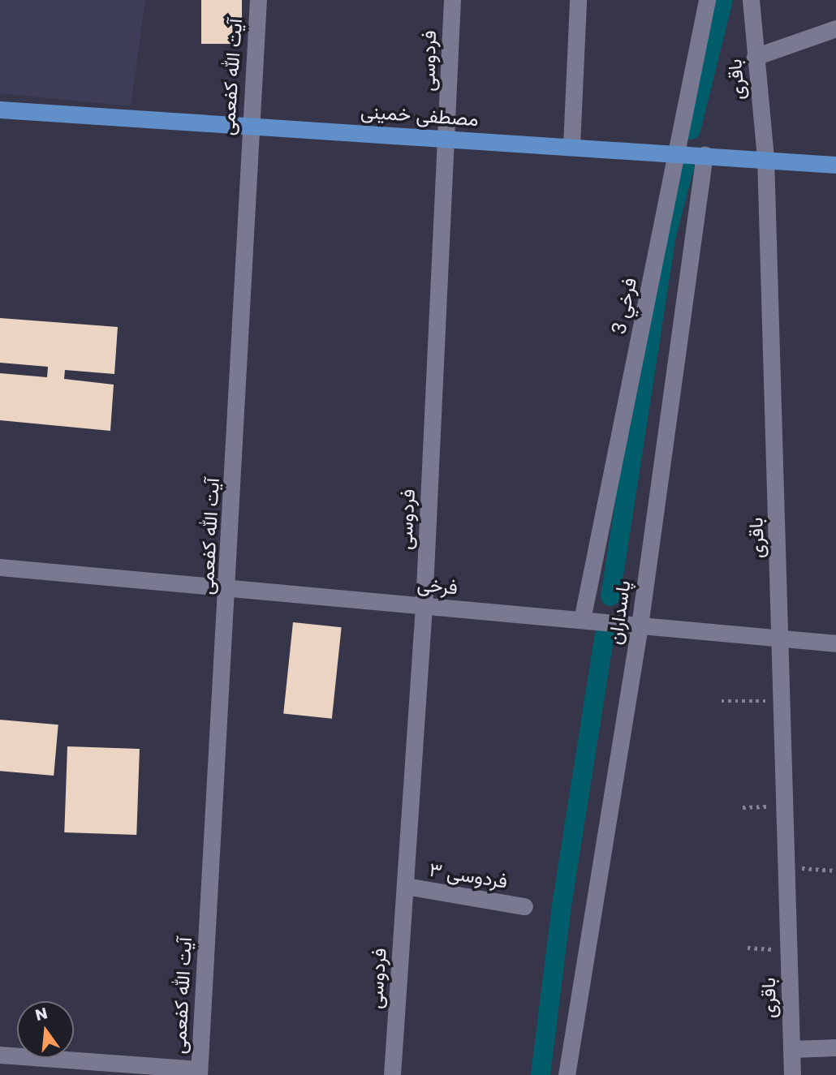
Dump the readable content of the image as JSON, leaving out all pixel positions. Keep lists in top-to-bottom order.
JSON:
{
  "streets": {
    "main road": ["مصطفی خمینی"],
    "street": [
      "فردوسی",
      "آیت الله کفعمی",
      "باقری",
      "فرخي 3",
      "فرخی",
      "پاسداران",
      "فردوسی ۳"
    ]
  },
  "crossings": [
    ["فردوسی", "مصطفی خمینی"],
    ["فردوسی", "فرخی"],
    ["فردوسی", "فردوسی ۳"],
    ["آیت الله کفعمی", "مصطفی خمینی"],
    ["آیت الله کفعمی", "فرخی"],
    ["باقری", "مصطفی خمینی"],
    ["باقری", "فرخی"],
    ["مصطفی خمینی", "فرخي 3"],
    ["مصطفی خمینی", "پاسداران"],
    ["فرخي 3", "فرخی"],
    ["فرخی", "پاسداران"]
  ],
  "north": "top"
}
